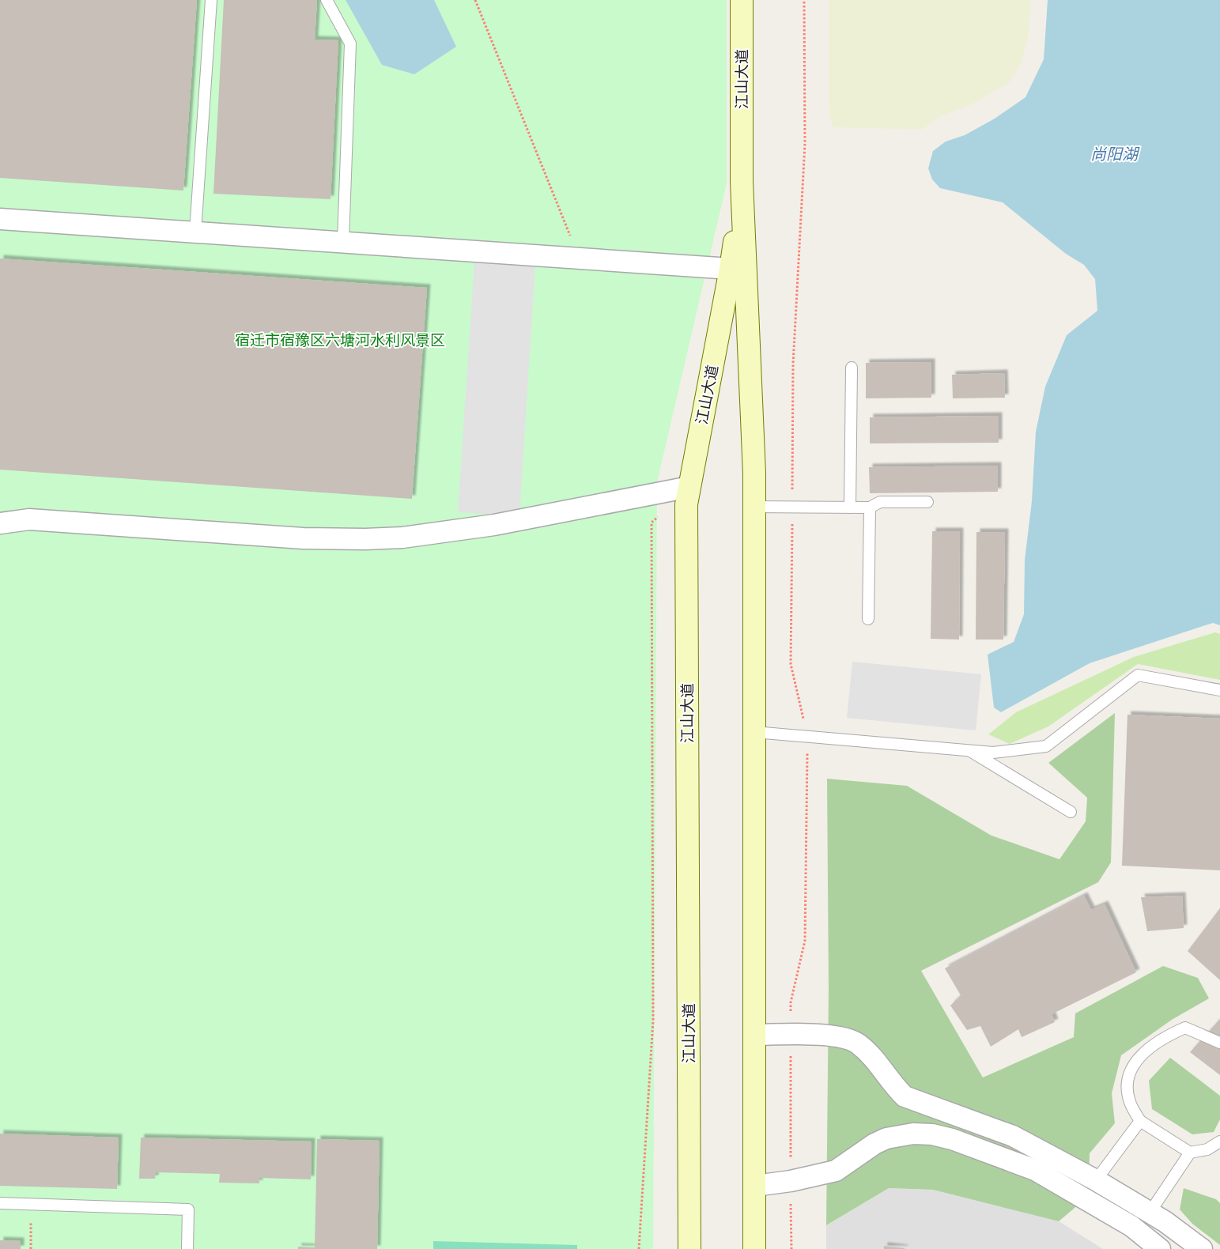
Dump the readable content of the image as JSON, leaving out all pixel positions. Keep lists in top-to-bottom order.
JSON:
{
  "streets": {
    "main road": ["江山大道"]
  },
  "water": ["尚阳湖"],
  "parks": ["宿迁市宿豫区六塘河水利风景区"]
}
